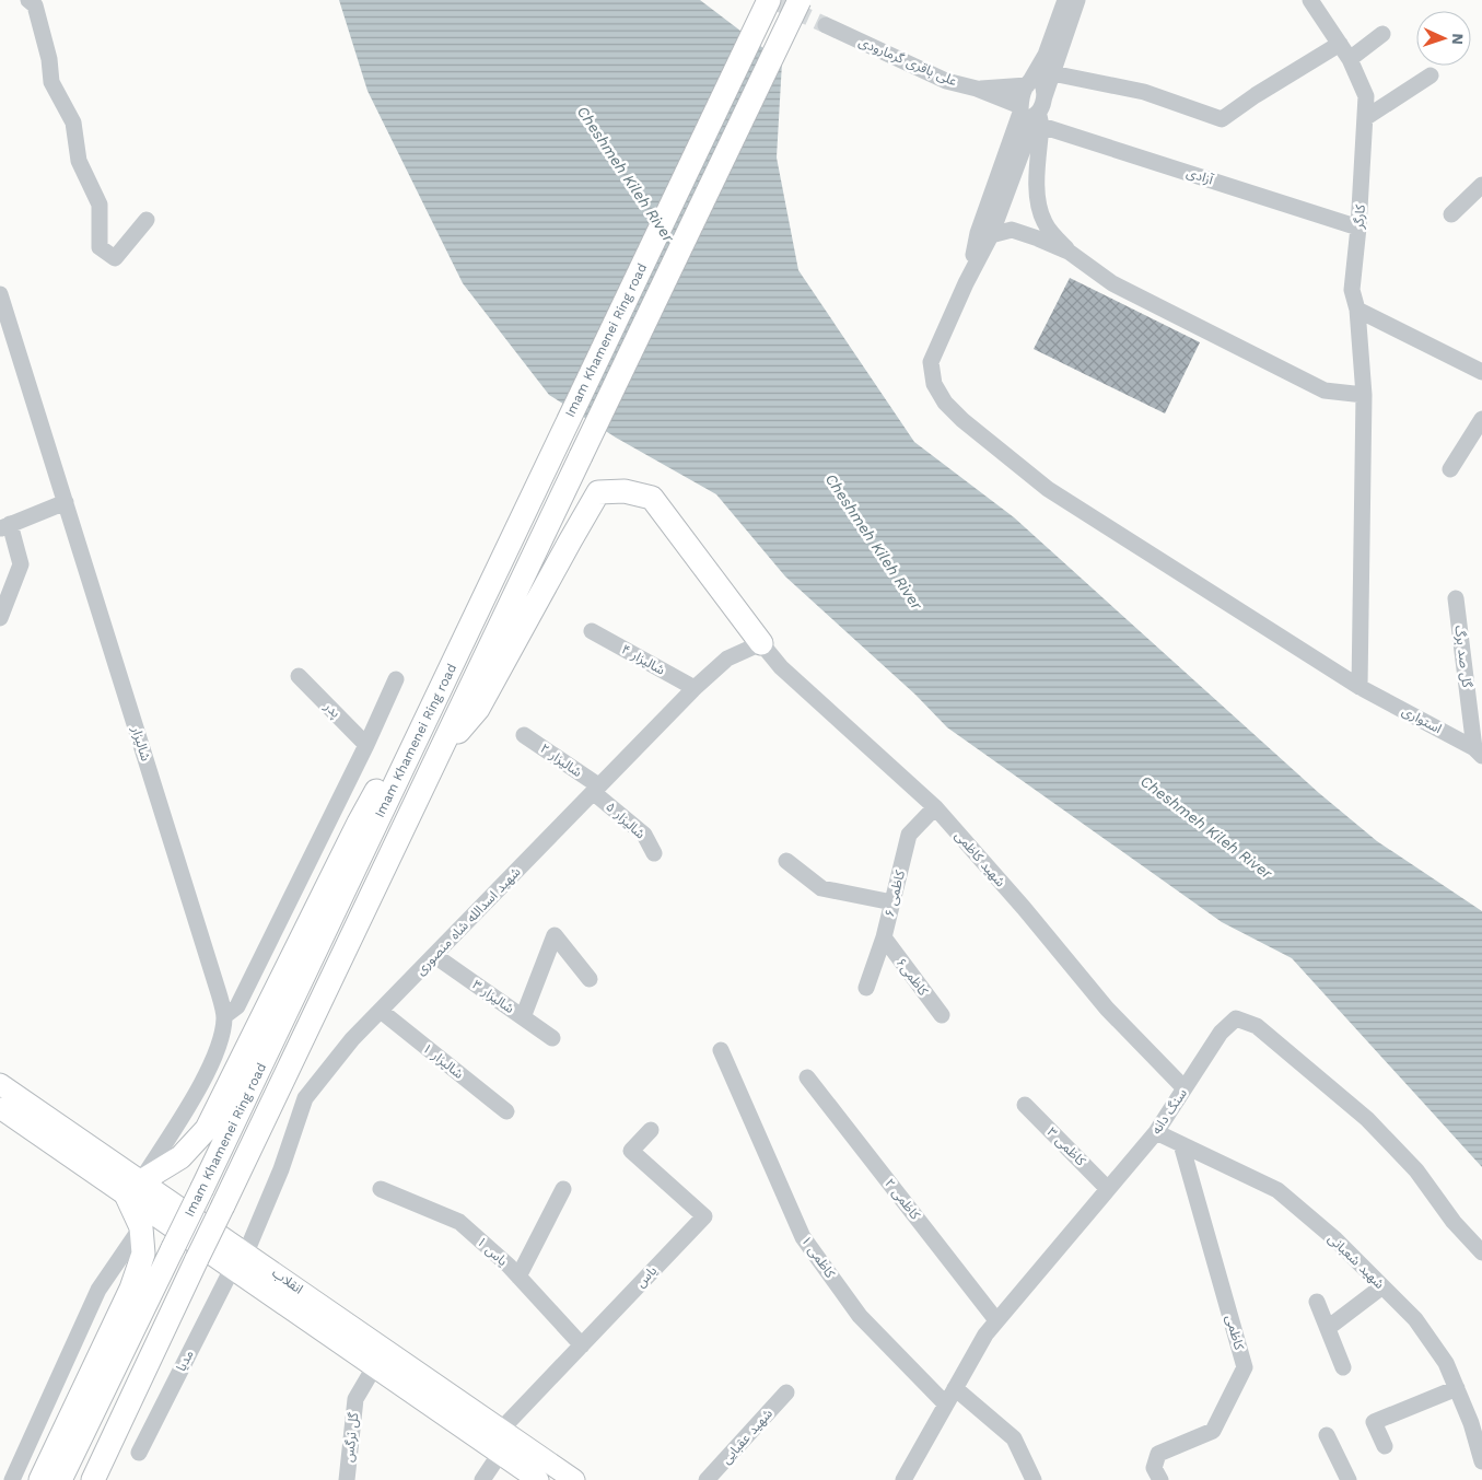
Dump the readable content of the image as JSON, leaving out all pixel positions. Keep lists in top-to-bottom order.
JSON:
{
  "streets": {
    "highway": ["Imam Khamenei Ring road"],
    "main road": ["انقلاب"],
    "street": [
      "علی باقری گرمارودی",
      "آزادی",
      "کارگر",
      "گل صد برگ",
      "شالیزار ۴",
      "پدر",
      "استواری",
      "شالیزار",
      "شالیزار ۲",
      "شالیزار ۵",
      "شهید کاظمی",
      "کاظمی ۶",
      "شهید اسدالله شاه منصوری",
      "کاظمی۶",
      "شالیزار ۳",
      "شالیزار ۱",
      "سنگ دانه",
      "کاظمی ۳",
      "کاظمی ۲",
      "یاس ۱",
      "کاظمی ۱",
      "شهید شعبانی",
      "یاس",
      "کاظمی",
      "مدیا",
      "شهید عقبایی",
      "گل نرگس"
    ]
  },
  "crossings": [
    ["علی باقری گرمارودی", "آزادی"],
    ["آزادی", "کارگر"],
    ["کارگر", "استواری"],
    ["گل صد برگ", "استواری"],
    ["شالیزار ۴", "شهید اسدالله شاه منصوری"],
    ["شالیزار", "انقلاب"],
    ["شالیزار ۲", "شالیزار ۵"],
    ["شالیزار ۲", "شهید اسدالله شاه منصوری"],
    ["شالیزار ۵", "شهید اسدالله شاه منصوری"],
    ["شهید کاظمی", "کاظمی ۶"],
    ["شهید کاظمی", "شهید اسدالله شاه منصوری"],
    ["شهید کاظمی", "سنگ دانه"],
    ["کاظمی ۶", "کاظمی۶"],
    ["شهید اسدالله شاه منصوری", "شالیزار ۳"],
    ["شهید اسدالله شاه منصوری", "شالیزار ۱"],
    ["شهید اسدالله شاه منصوری", "انقلاب"],
    ["سنگ دانه", "کاظمی ۳"],
    ["سنگ دانه", "کاظمی ۲"],
    ["سنگ دانه", "کاظمی ۱"],
    ["سنگ دانه", "شهید شعبانی"],
    ["یاس ۱", "یاس"],
    ["شهید شعبانی", "کاظمی"],
    ["یاس", "انقلاب"],
    ["انقلاب", "مدیا"],
    ["انقلاب", "گل نرگس"]
  ],
  "water": ["Cheshmeh Kileh River"],
  "north": "right"
}
